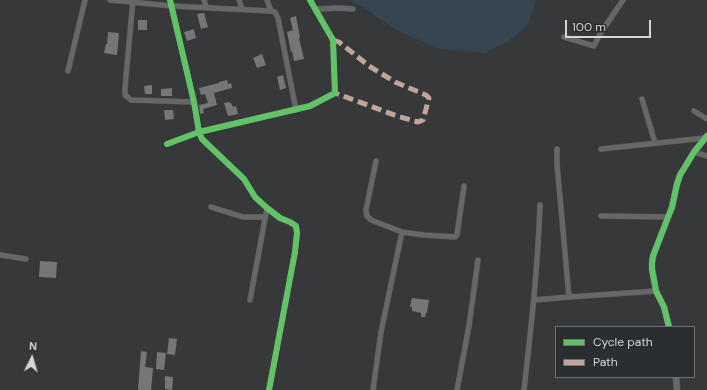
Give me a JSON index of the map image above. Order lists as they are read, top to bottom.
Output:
{
  "legend": ["Cycle path", "Path"],
  "scale_bar": "100 m",
  "north": "top"
}
